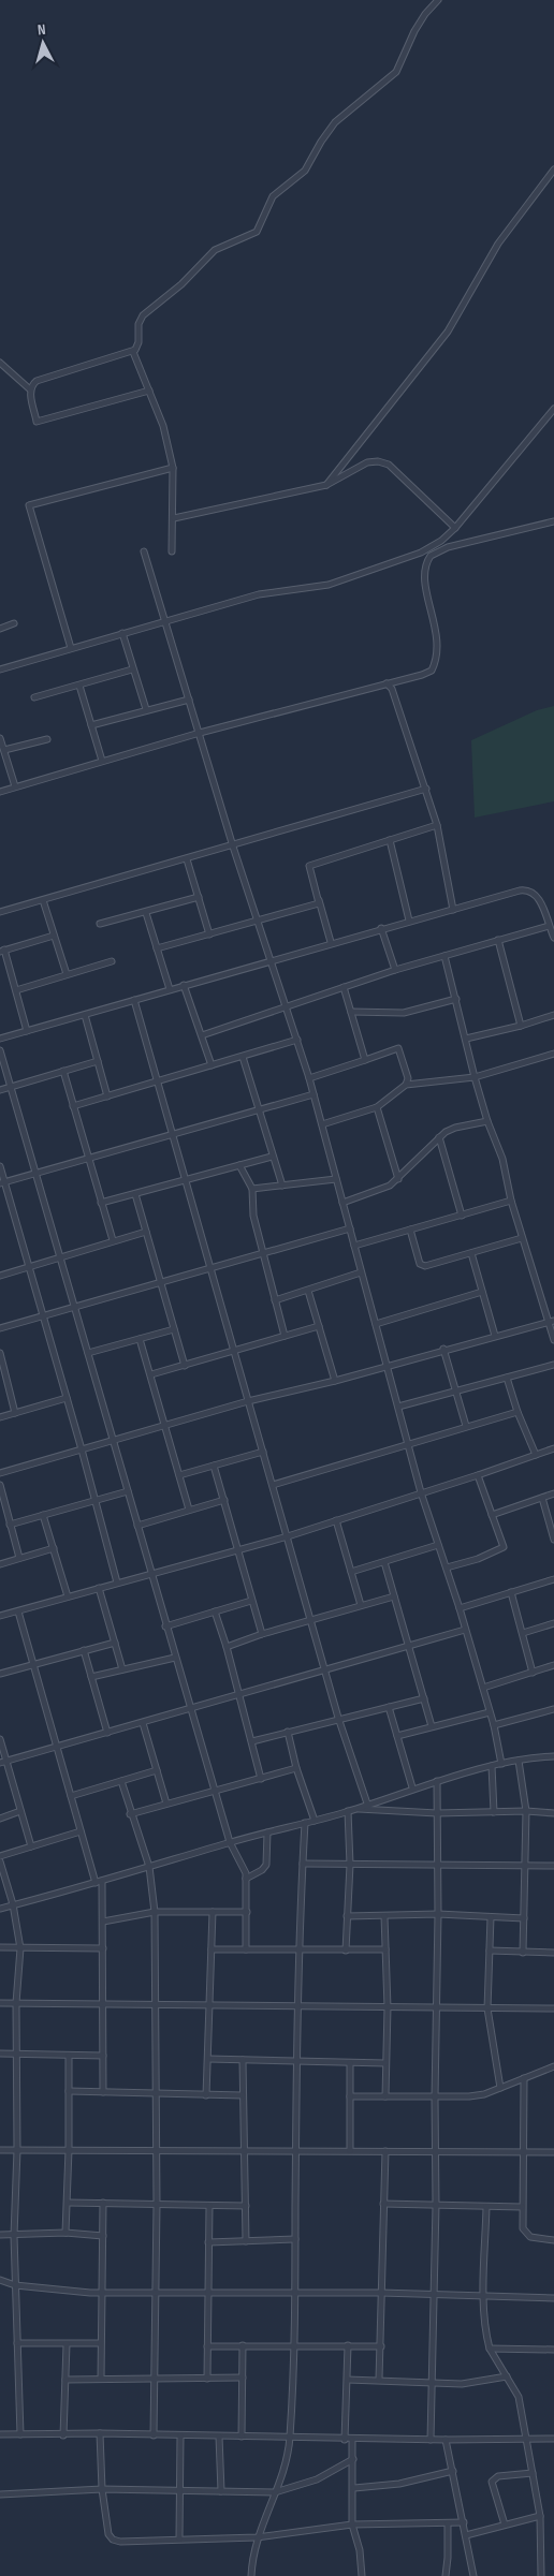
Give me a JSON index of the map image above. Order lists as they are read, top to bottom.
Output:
{
  "north": "top"
}
